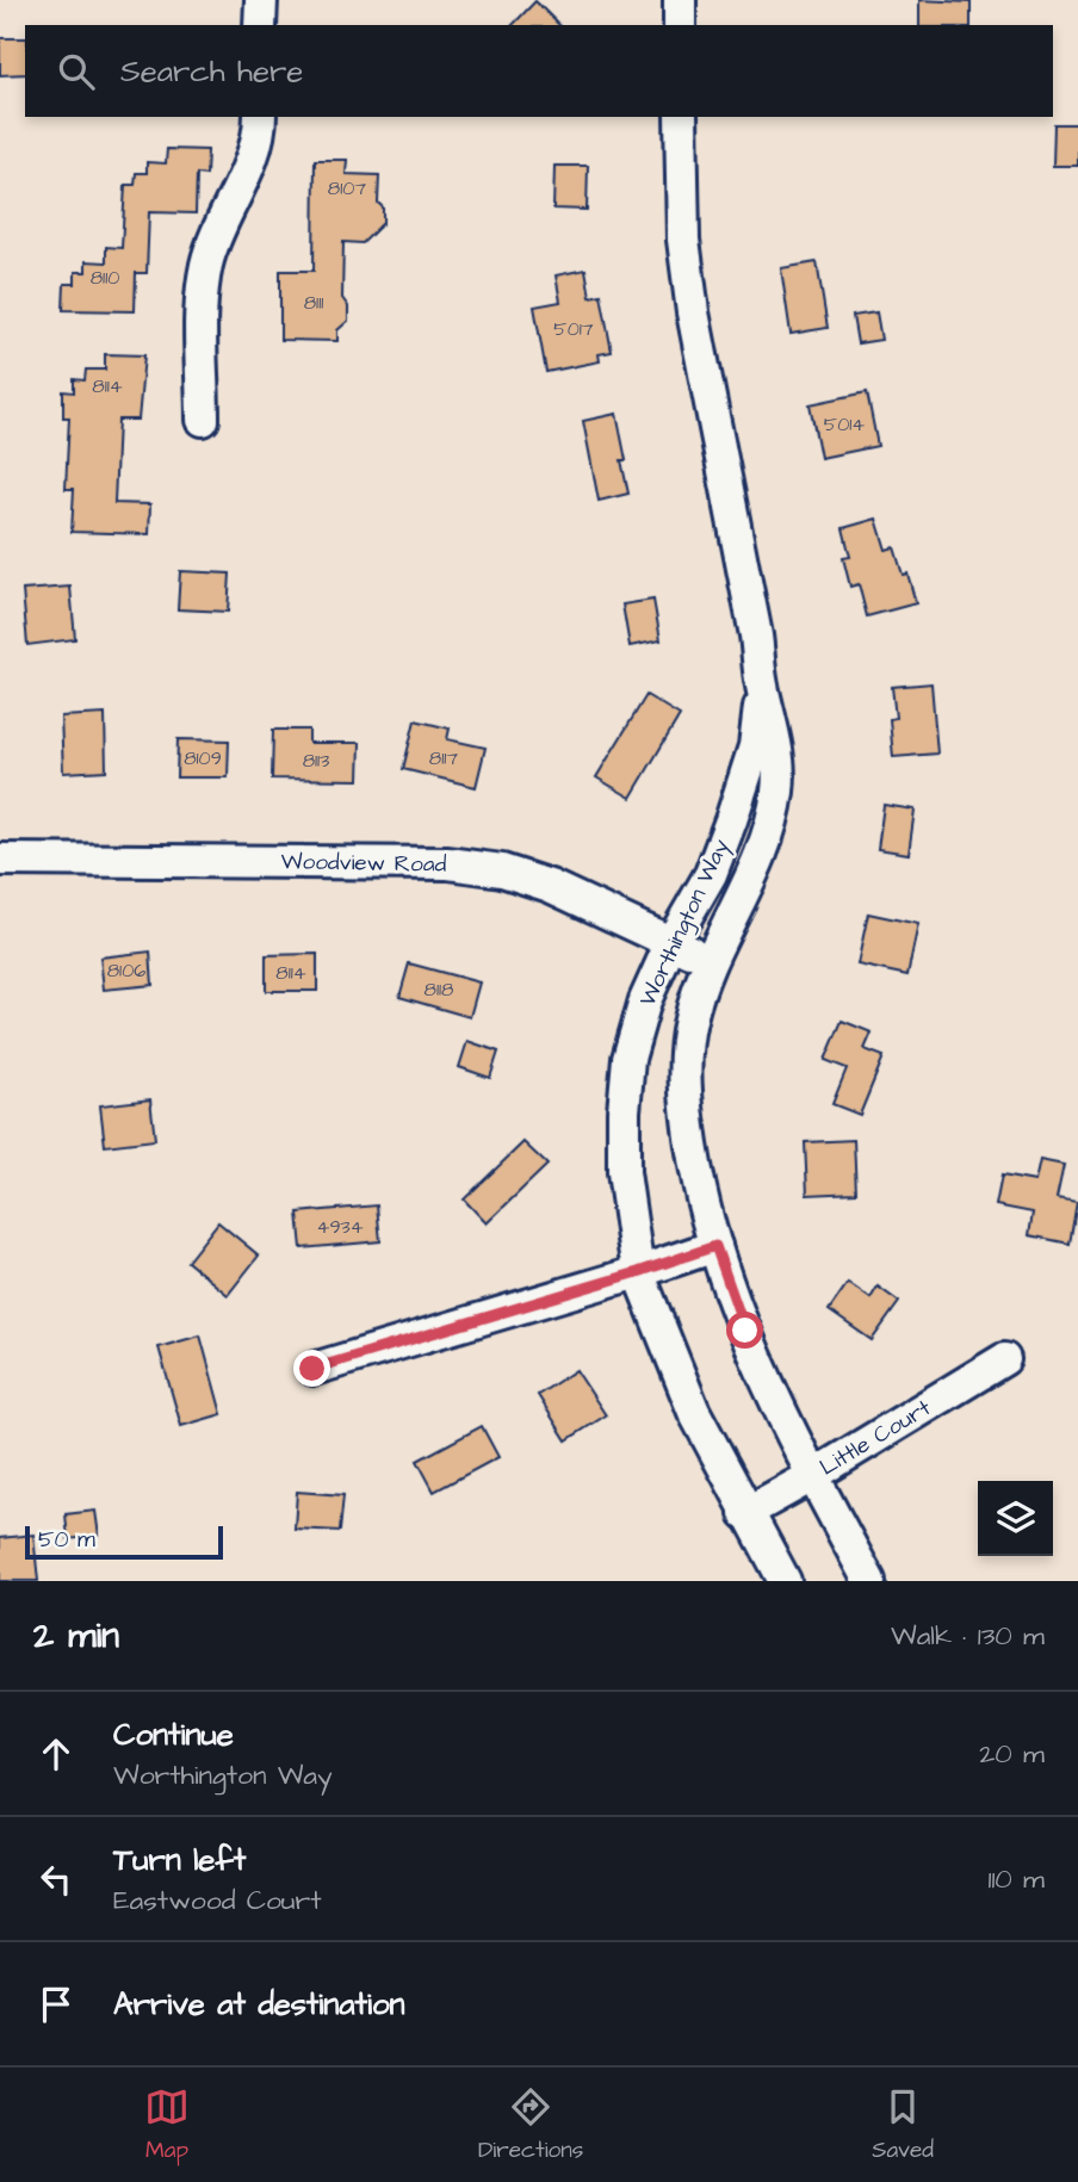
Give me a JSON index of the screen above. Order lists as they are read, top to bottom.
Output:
{
  "streets": {
    "street": ["Woodview Road", "Worthington Way", "Little Court"]
  },
  "crossings": [
    ["Woodview Road", "Worthington Way"],
    ["Worthington Way", "Little Court"]
  ],
  "house_numbers": [
    "8107",
    "8110",
    "8111",
    "5017",
    "8114",
    "5014",
    "8109",
    "8117",
    "8113",
    "8106",
    "8114",
    "8118",
    "4934"
  ],
  "scale_bar": "50 m",
  "page": {
    "search": "Search here",
    "scale": "50 m",
    "heading": ["2 min", "Walk · 130 m"],
    "list": [
      ["Continue", "Worthington Way", "20 m"],
      ["Turn left", "Eastwood Court", "110 m"],
      "Arrive at destination"
    ],
    "nav": ["Map", "Directions", "Saved"]
  }
}
